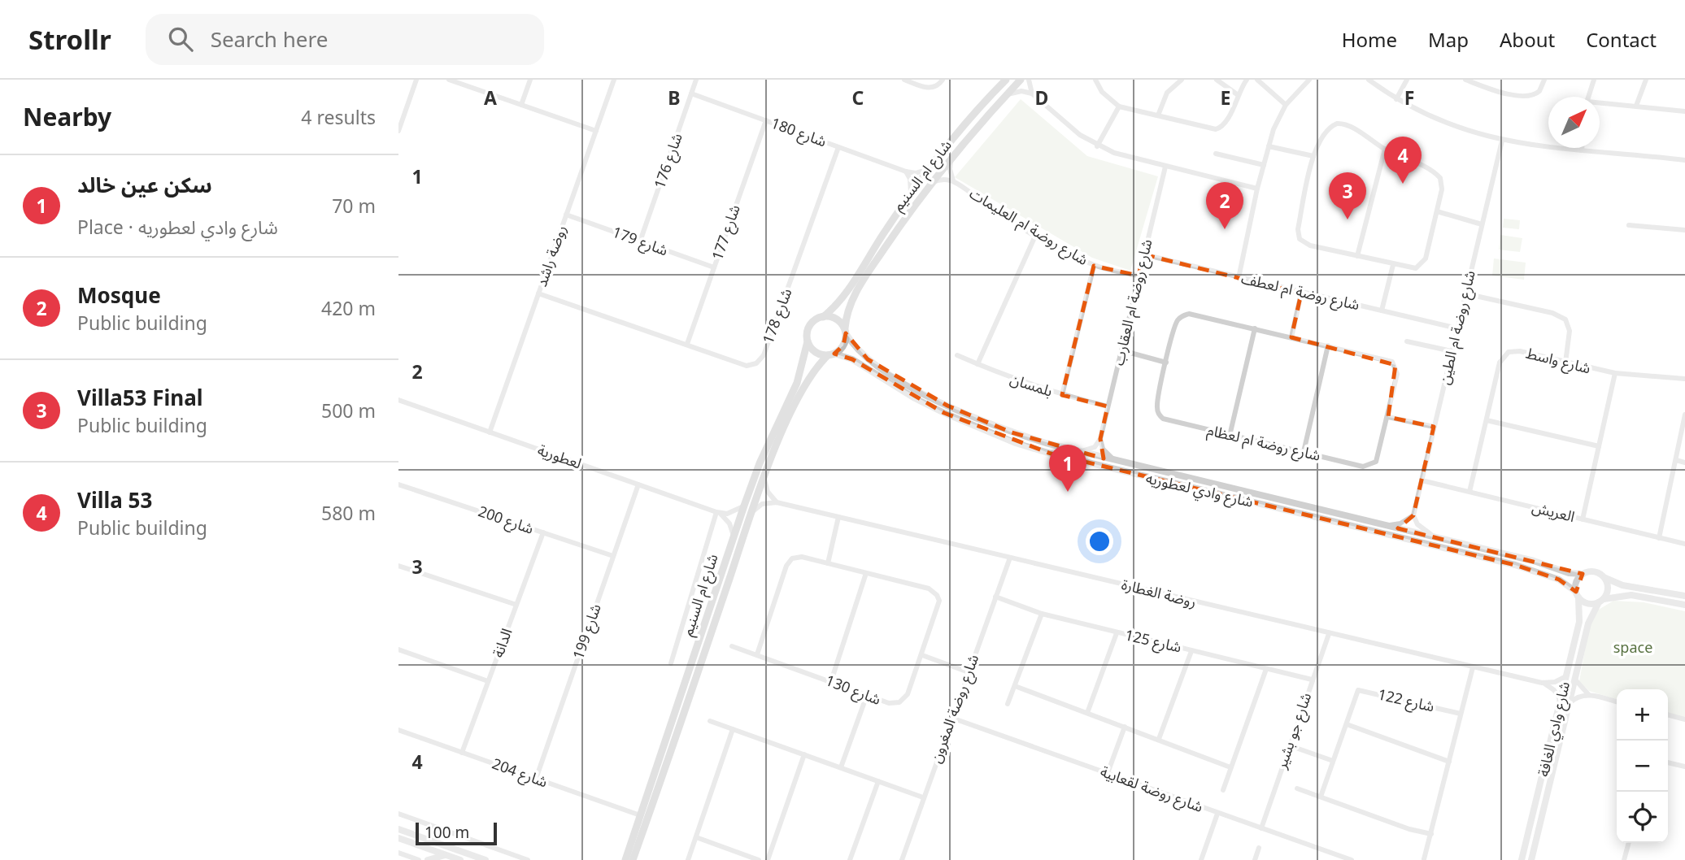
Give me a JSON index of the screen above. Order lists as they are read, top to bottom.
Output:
{
  "streets": {
    "main road": ["شارع ام السنيم"],
    "street": [
      "شارع 180",
      "شارع 176",
      "شارع روضة ام العليمات",
      "شارع 177",
      "شارع 179",
      "روضة راشد",
      "شارع روضة ام لعطف",
      "شارع روضة ام العقارب",
      "شارع 178",
      "شارع روضة ام الطين",
      "شارع واسط",
      "بلمسان",
      "شارع روضة ام لعظام",
      "لعطورية",
      "شارع وادي لعطوريه",
      "العريش",
      "شارع 200",
      "روضة الغطارة",
      "شارع 199",
      "شارع 125",
      "الدانة",
      "شارع 130",
      "شارع 122",
      "شارع روضة المغرون",
      "شارع وادي الغافة",
      "شارع جو بشير",
      "شارع 204",
      "شارع روضة لقعابية"
    ]
  },
  "crossings": [
    ["شارع 180", "شارع 176"],
    ["شارع 180", "شارع ام السنيم"],
    ["شارع 180", "شارع 177"],
    ["شارع 180", "شارع 178"],
    ["شارع 176", "شارع 179"],
    ["شارع ام السنيم", "شارع روضة ام العليمات"],
    ["شارع ام السنيم", "شارع وادي لعطوريه"],
    ["شارع ام السنيم", "شارع 204"],
    ["شارع روضة ام العليمات", "شارع روضة ام العقارب"],
    ["شارع 177", "شارع 179"],
    ["شارع 177", "شارع 178"],
    ["شارع 179", "روضة راشد"],
    ["روضة راشد", "شارع 178"],
    ["روضة راشد", "لعطورية"],
    ["شارع روضة ام لعطف", "شارع روضة ام العقارب"],
    ["شارع روضة ام لعطف", "شارع روضة ام الطين"],
    ["شارع روضة ام العقارب", "بلمسان"],
    ["شارع روضة ام الطين", "العريش"],
    ["شارع واسط", "العريش"],
    ["لعطورية", "شارع 199"],
    ["شارع وادي لعطوريه", "شارع وادي الغافة"],
    ["شارع 200", "شارع 199"],
    ["شارع 200", "الدانة"],
    ["روضة الغطارة", "شارع روضة المغرون"],
    ["روضة الغطارة", "شارع وادي الغافة"],
    ["روضة الغطارة", "شارع جو بشير"],
    ["شارع 199", "شارع 204"],
    ["شارع 125", "شارع روضة المغرون"],
    ["شارع 125", "شارع جو بشير"],
    ["الدانة", "شارع 204"],
    ["شارع روضة المغرون", "شارع روضة لقعابية"],
    ["شارع جو بشير", "شارع روضة لقعابية"]
  ],
  "parks": ["space"],
  "scale_bar": "100 m",
  "north": "top right",
  "page": {
    "header": "Strollr",
    "search": "Search here",
    "nav": [
      "Home",
      "Map",
      "About",
      "Contact"
    ],
    "heading": ["Nearby", "4 results"],
    "pins": [
      "4",
      "3",
      "2",
      "1"
    ],
    "list": [
      {
        "mark": "1",
        "name": "سكن عين خالد",
        "note": "Place · شارع وادي لعطوريه",
        "value": "70 m"
      },
      {
        "mark": "2",
        "name": "Mosque",
        "note": "Public building",
        "value": "420 m"
      },
      {
        "mark": "3",
        "name": "Villa53 Final",
        "note": "Public building",
        "value": "500 m"
      },
      {
        "mark": "4",
        "name": "Villa 53",
        "note": "Public building",
        "value": "580 m"
      }
    ],
    "map_buttons": ["+", "−"],
    "scale": "100 m"
  },
  "grid": {
    "columns": [
      "A",
      "B",
      "C",
      "D",
      "E",
      "F"
    ],
    "rows": [
      "1",
      "2",
      "3",
      "4"
    ]
  }
}
